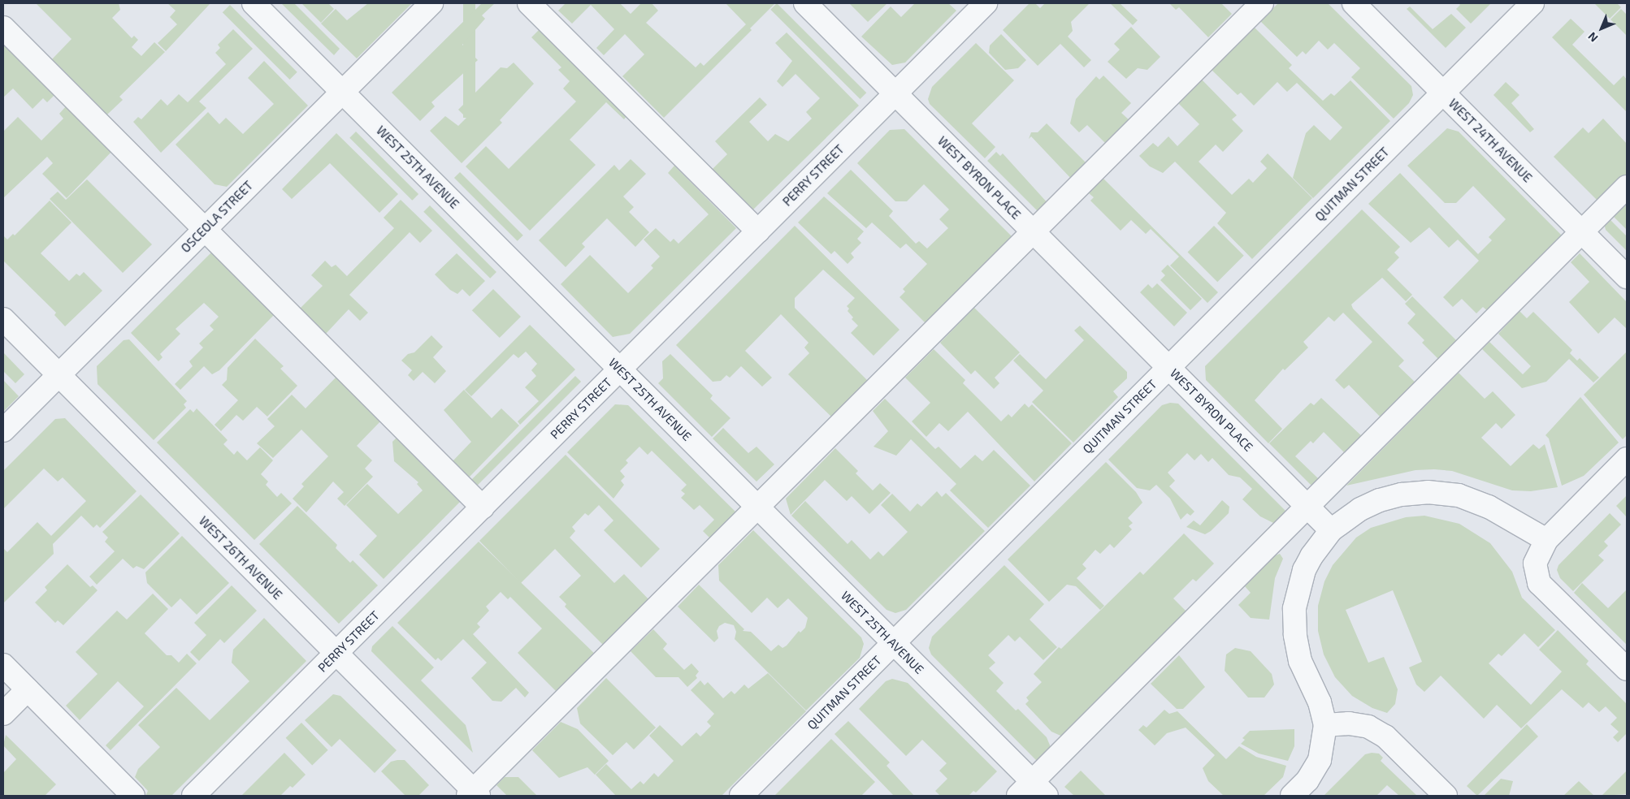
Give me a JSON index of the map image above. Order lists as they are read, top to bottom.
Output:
{
  "streets": {
    "street": [
      "WEST 24TH AVENUE",
      "WEST 25TH AVENUE",
      "PERRY STREET",
      "WEST BYRON PLACE",
      "QUITMAN STREET",
      "OSCEOLA STREET",
      "WEST 26TH AVENUE"
    ]
  },
  "crossings": [
    ["WEST 24TH AVENUE", "QUITMAN STREET"],
    ["WEST 25TH AVENUE", "PERRY STREET"],
    ["WEST 25TH AVENUE", "QUITMAN STREET"],
    ["WEST 25TH AVENUE", "OSCEOLA STREET"],
    ["PERRY STREET", "WEST BYRON PLACE"],
    ["PERRY STREET", "WEST 26TH AVENUE"],
    ["WEST BYRON PLACE", "QUITMAN STREET"],
    ["OSCEOLA STREET", "WEST 26TH AVENUE"]
  ],
  "north": "bottom left"
}
